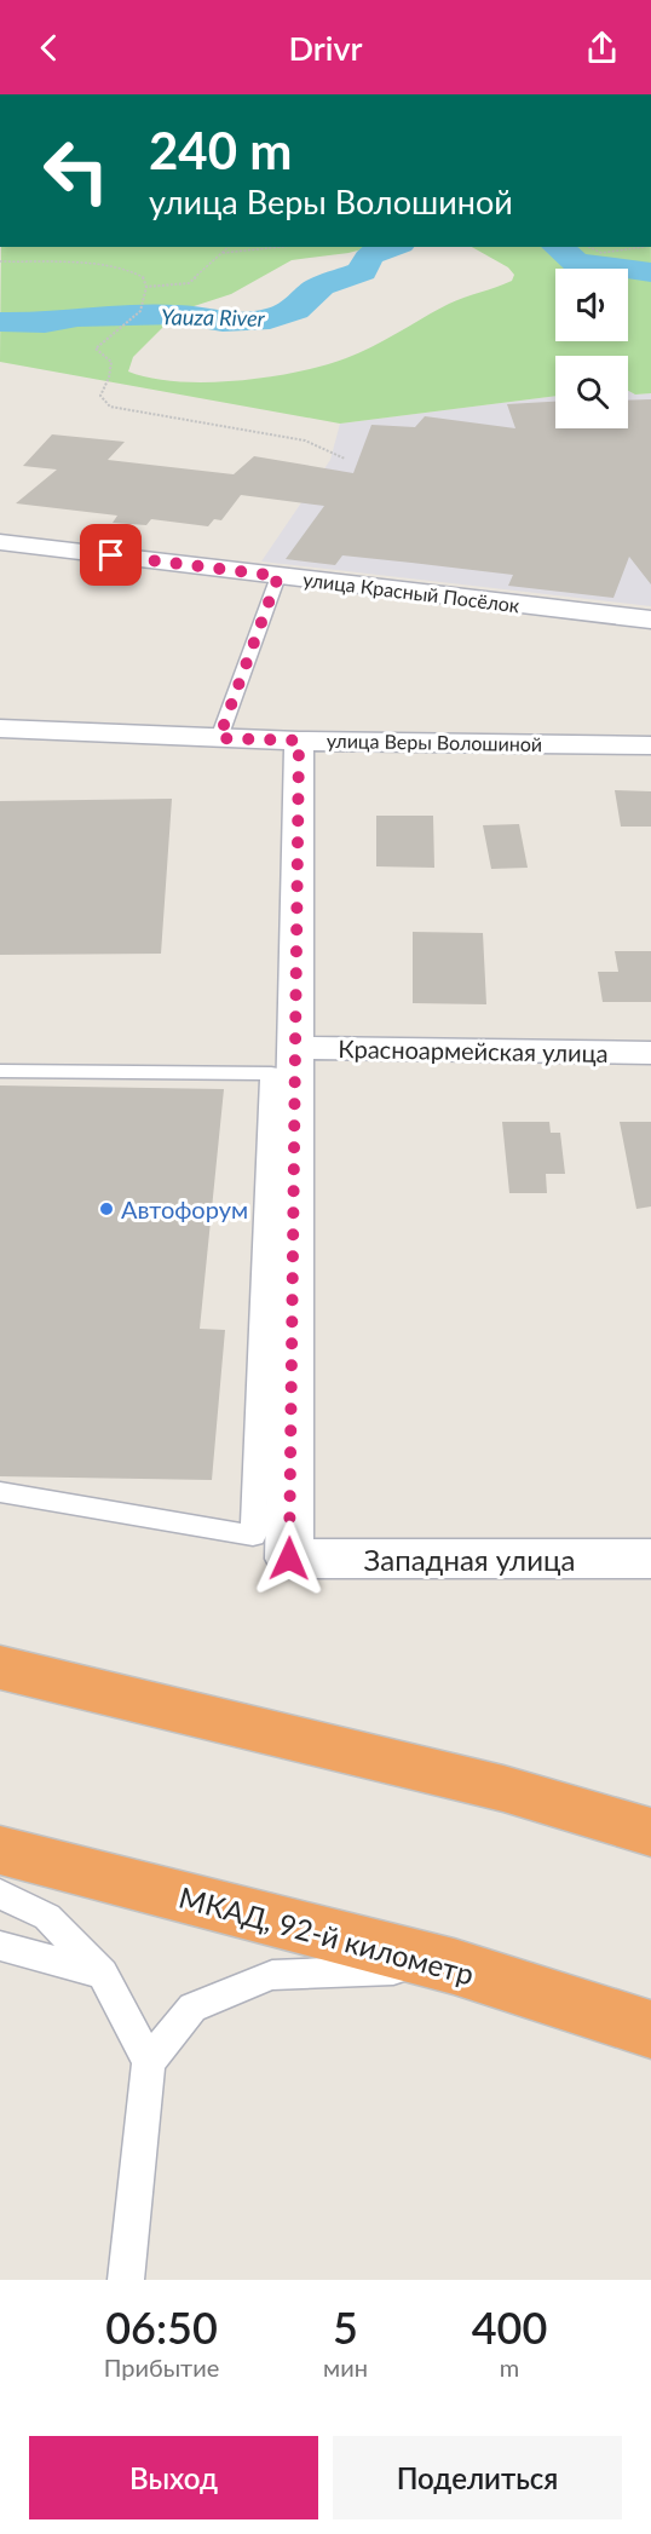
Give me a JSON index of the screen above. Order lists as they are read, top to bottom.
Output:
{
  "streets": {
    "highway": ["МКАД, 92-й километр"],
    "street": [
      "улица Красный Посёлок",
      "улица Веры Волошиной",
      "Красноармейская улица",
      "Западная улица"
    ]
  },
  "crossings": [
    ["Красноармейская улица", "Западная улица"]
  ],
  "water": ["Yauza River"],
  "places": ["Автофорум"],
  "page": {
    "header": "Drivr",
    "turn": ["240 m", "улица Веры Волошиной"],
    "eta": [
      "06:50",
      "Прибытие",
      "5",
      "мин",
      "400",
      "m"
    ],
    "buttons": ["Выход", "Поделиться"]
  }
}
